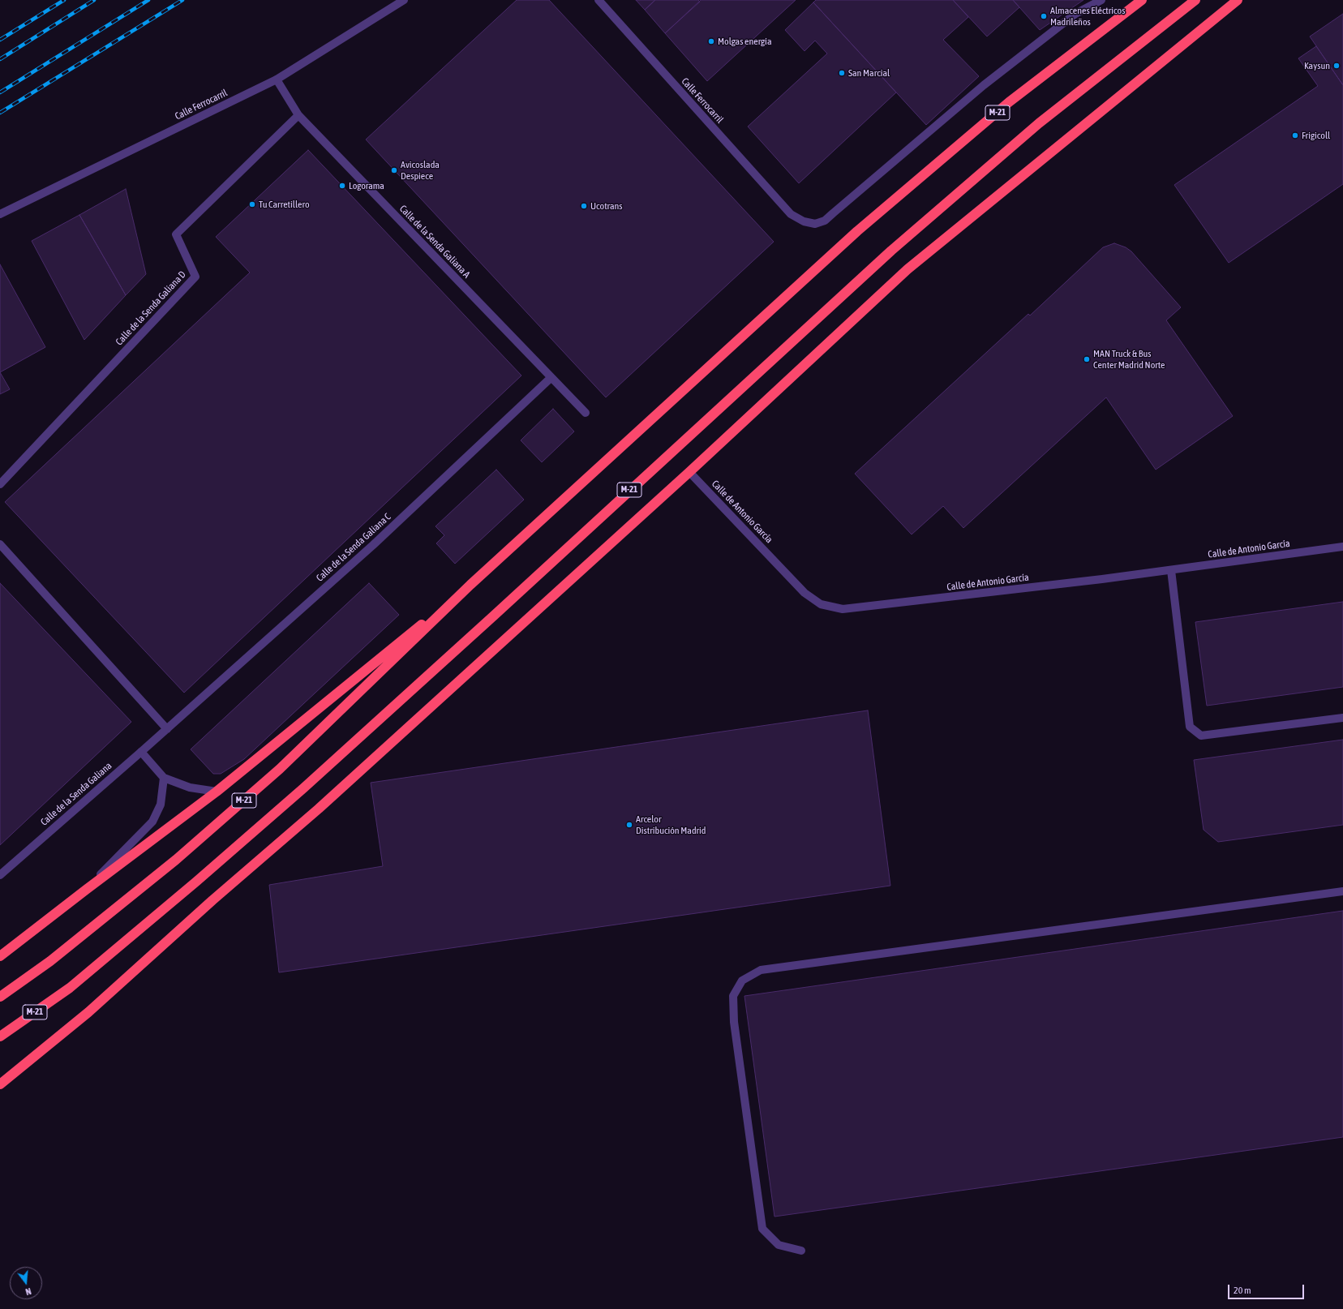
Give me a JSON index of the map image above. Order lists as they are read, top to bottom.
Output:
{
  "streets": {
    "highway": ["M-21"],
    "street": [
      "Calle Ferrocarril",
      "Calle de la Senda Galiana A",
      "Calle de la Senda Galiana D",
      "Calle de Antonio García",
      "Calle de la Senda Galiana C",
      "Calle de la Senda Galiana"
    ]
  },
  "crossings": [
    ["Calle Ferrocarril", "Calle de la Senda Galiana A"],
    ["Calle de la Senda Galiana A", "Calle de la Senda Galiana D"],
    ["Calle de la Senda Galiana A", "Calle de la Senda Galiana C"],
    ["Calle de la Senda Galiana C", "Calle de la Senda Galiana"]
  ],
  "places": [
    "Almacenes Eléctricos Madrileños",
    "Molgas energía",
    "Kaysun",
    "San Marcial",
    "Frigicoll",
    "Avicoslada Despiece",
    "Logorama",
    "Tu Carretillero",
    "Ucotrans",
    "MAN Truck & Bus Center Madrid Norte",
    "Arcelor Distribución Madrid"
  ],
  "scale_bar": "20 m",
  "north": "bottom"
}
